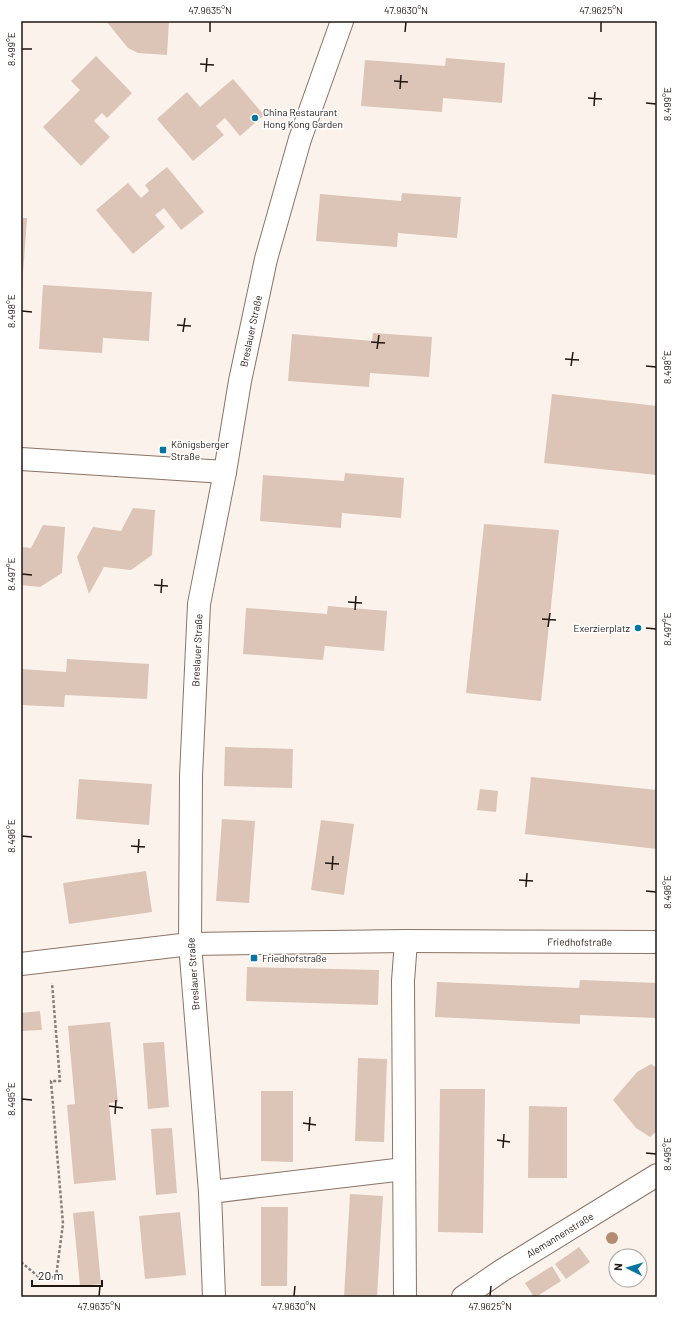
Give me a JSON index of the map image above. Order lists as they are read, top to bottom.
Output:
{
  "streets": {
    "street": ["Breslauer Straße", "Friedhofstraße", "Alemannenstraße"]
  },
  "crossings": [
    ["Breslauer Straße", "Friedhofstraße"]
  ],
  "places": {
    "other": ["China Restaurant Hong Kong Garden", "Exerzierplatz"],
    "transit": ["Königsberger Straße", "Friedhofstraße"]
  },
  "scale_bar": "20 m",
  "north": "left",
  "coordinates": [
    "47.9635°N",
    "47.9630°N",
    "47.9625°N",
    "8.499°E",
    "8.498°E",
    "8.497°E",
    "8.496°E",
    "8.495°E"
  ]
}
